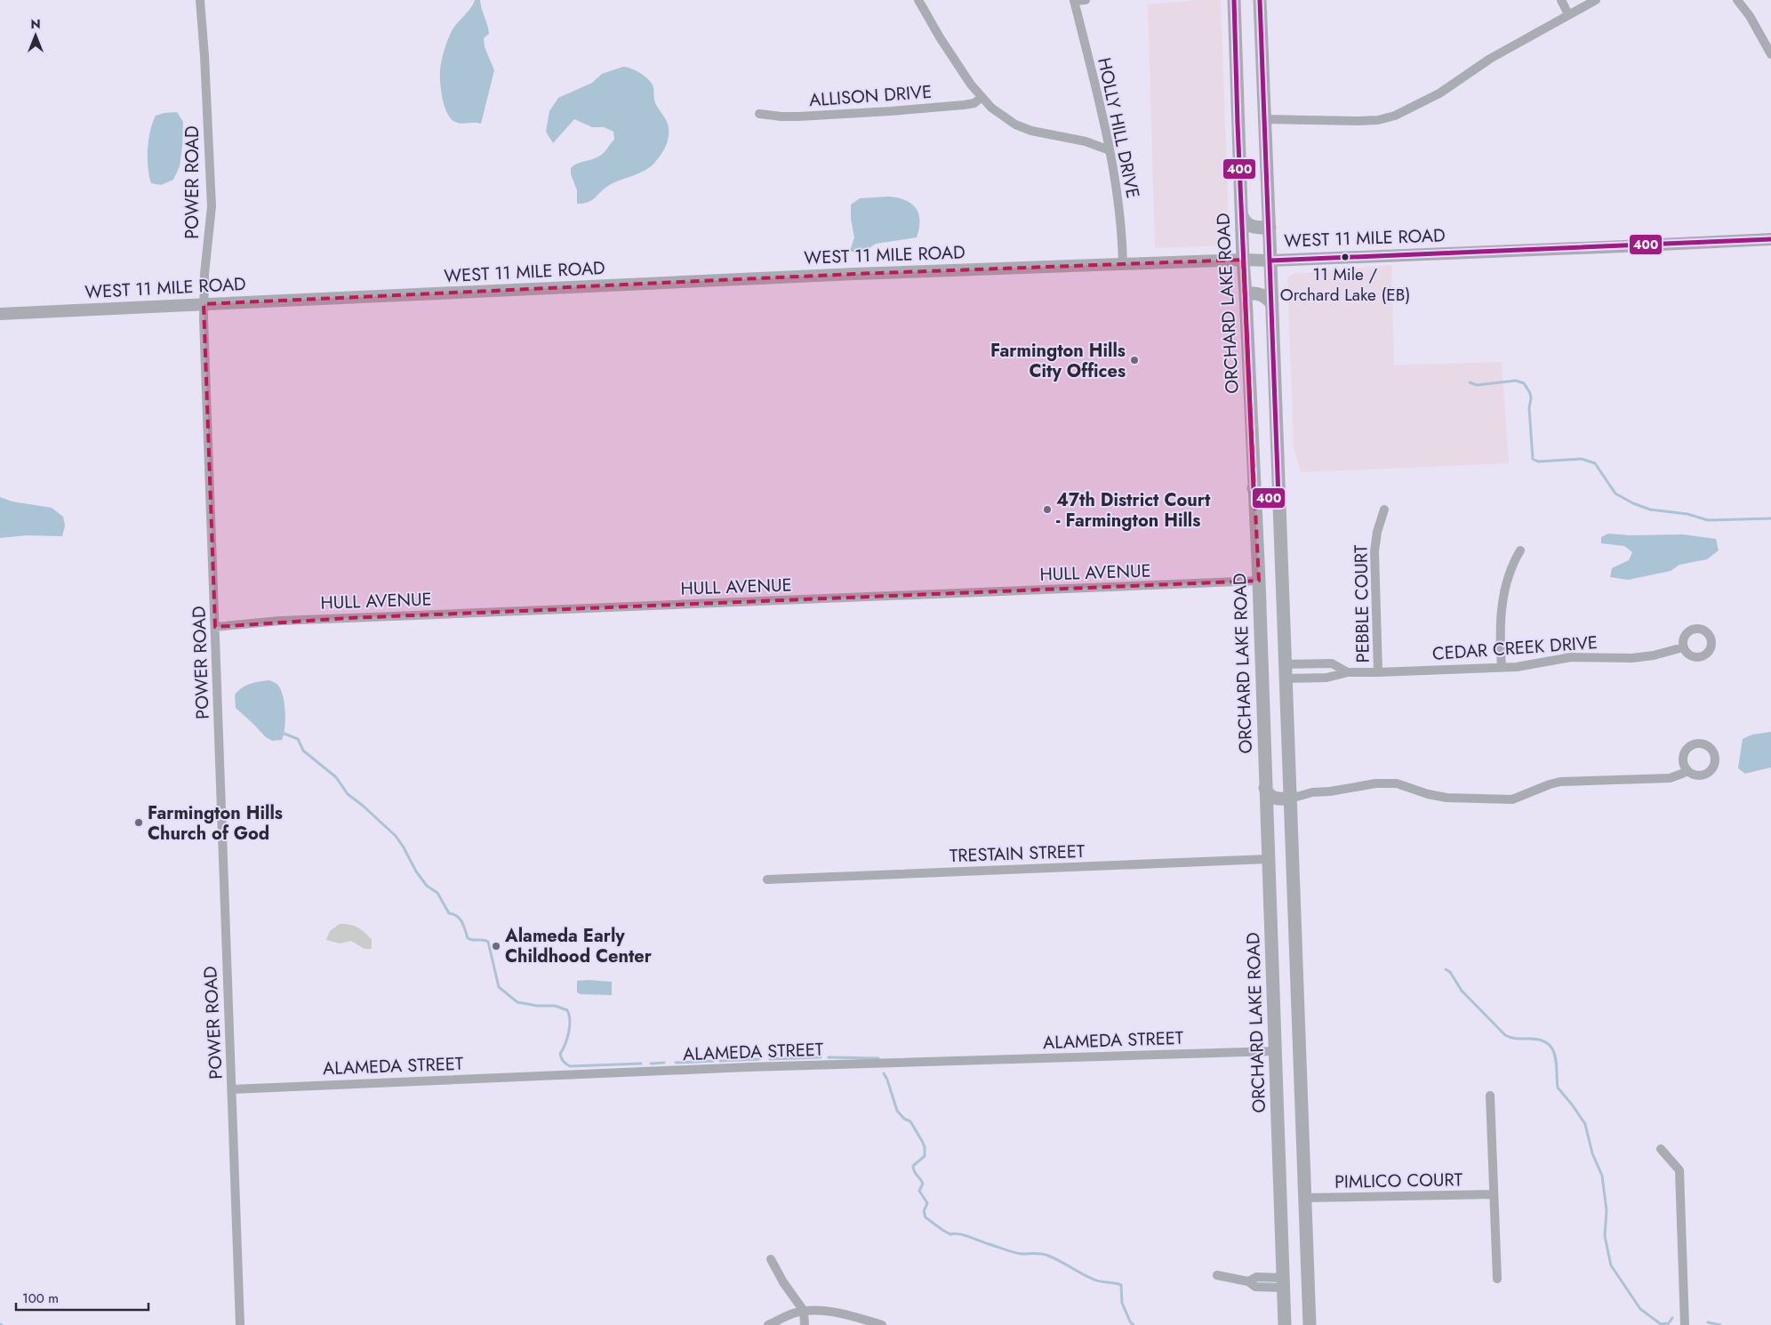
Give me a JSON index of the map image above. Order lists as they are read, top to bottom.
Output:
{
  "streets": {
    "main road": ["ORCHARD LAKE ROAD"],
    "street": [
      "ALLISON DRIVE",
      "HOLLY HILL DRIVE",
      "POWER ROAD",
      "WEST 11 MILE ROAD",
      "HULL AVENUE",
      "PEBBLE COURT",
      "CEDAR CREEK DRIVE",
      "TRESTAIN STREET",
      "ALAMEDA STREET",
      "PIMLICO COURT"
    ]
  },
  "crossings": [
    ["HOLLY HILL DRIVE", "WEST 11 MILE ROAD"],
    ["POWER ROAD", "WEST 11 MILE ROAD"],
    ["POWER ROAD", "HULL AVENUE"],
    ["POWER ROAD", "ALAMEDA STREET"],
    ["WEST 11 MILE ROAD", "ORCHARD LAKE ROAD"],
    ["ORCHARD LAKE ROAD", "HULL AVENUE"],
    ["ORCHARD LAKE ROAD", "TRESTAIN STREET"],
    ["ORCHARD LAKE ROAD", "ALAMEDA STREET"],
    ["PEBBLE COURT", "CEDAR CREEK DRIVE"]
  ],
  "places": [
    "11 Mile / Orchard Lake (EB)",
    "Farmington Hills City Offices",
    "47th District Court - Farmington Hills",
    "Farmington Hills Church of God",
    "Alameda Early Childhood Center"
  ],
  "lines": ["transit line 400"],
  "scale_bar": "100 m",
  "north": "top"
}
